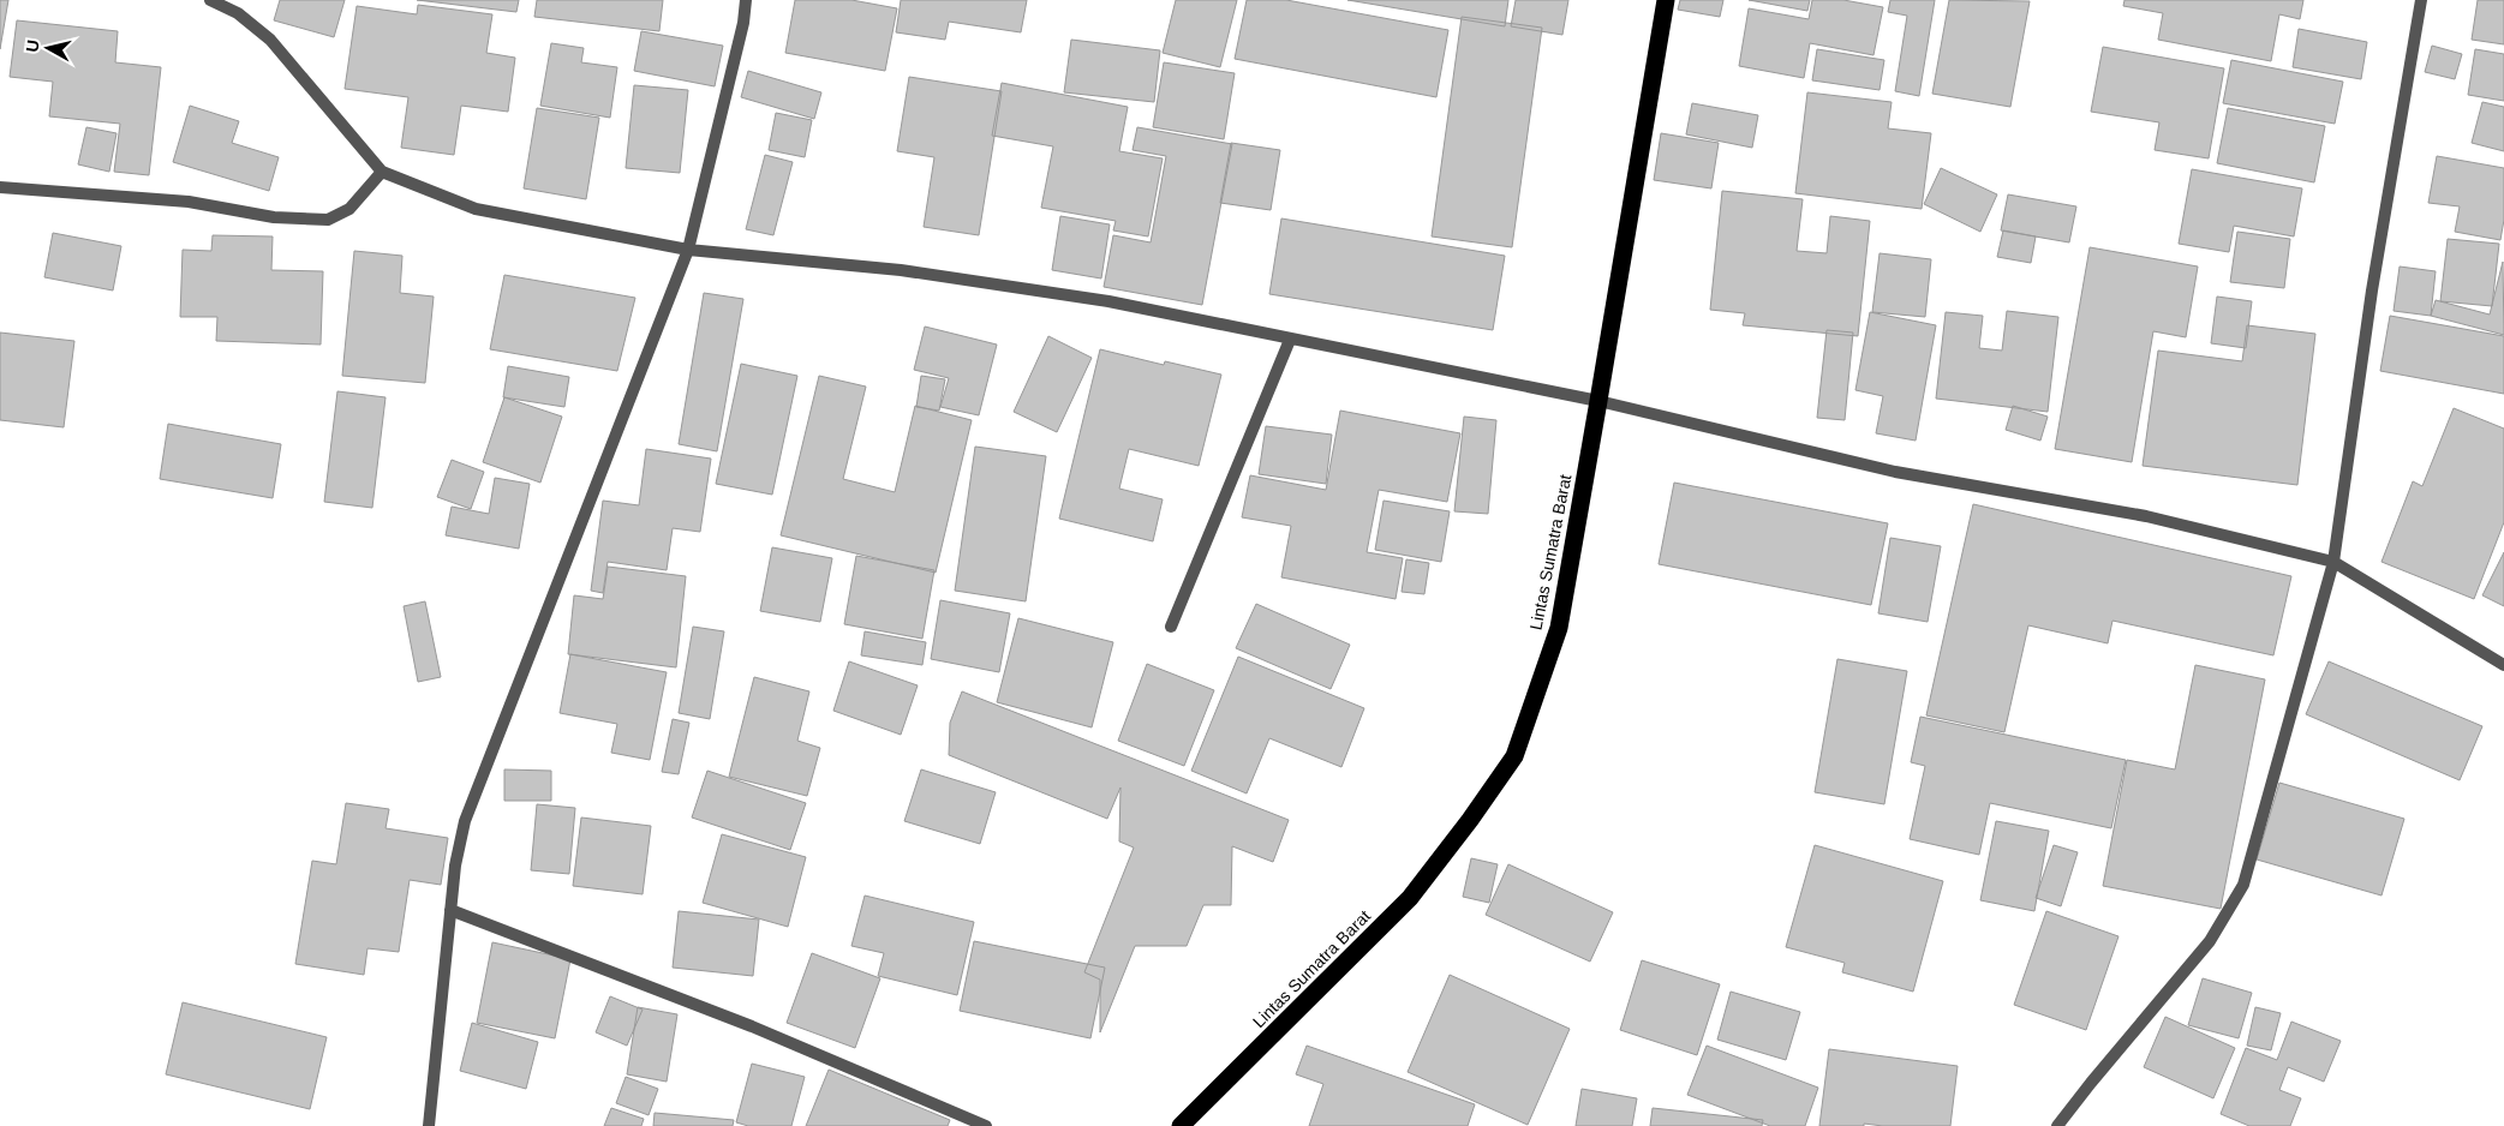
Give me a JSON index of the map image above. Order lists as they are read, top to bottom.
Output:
{
  "streets": {
    "highway": ["Lintas Sumatra Barat"]
  },
  "north": "left"
}
